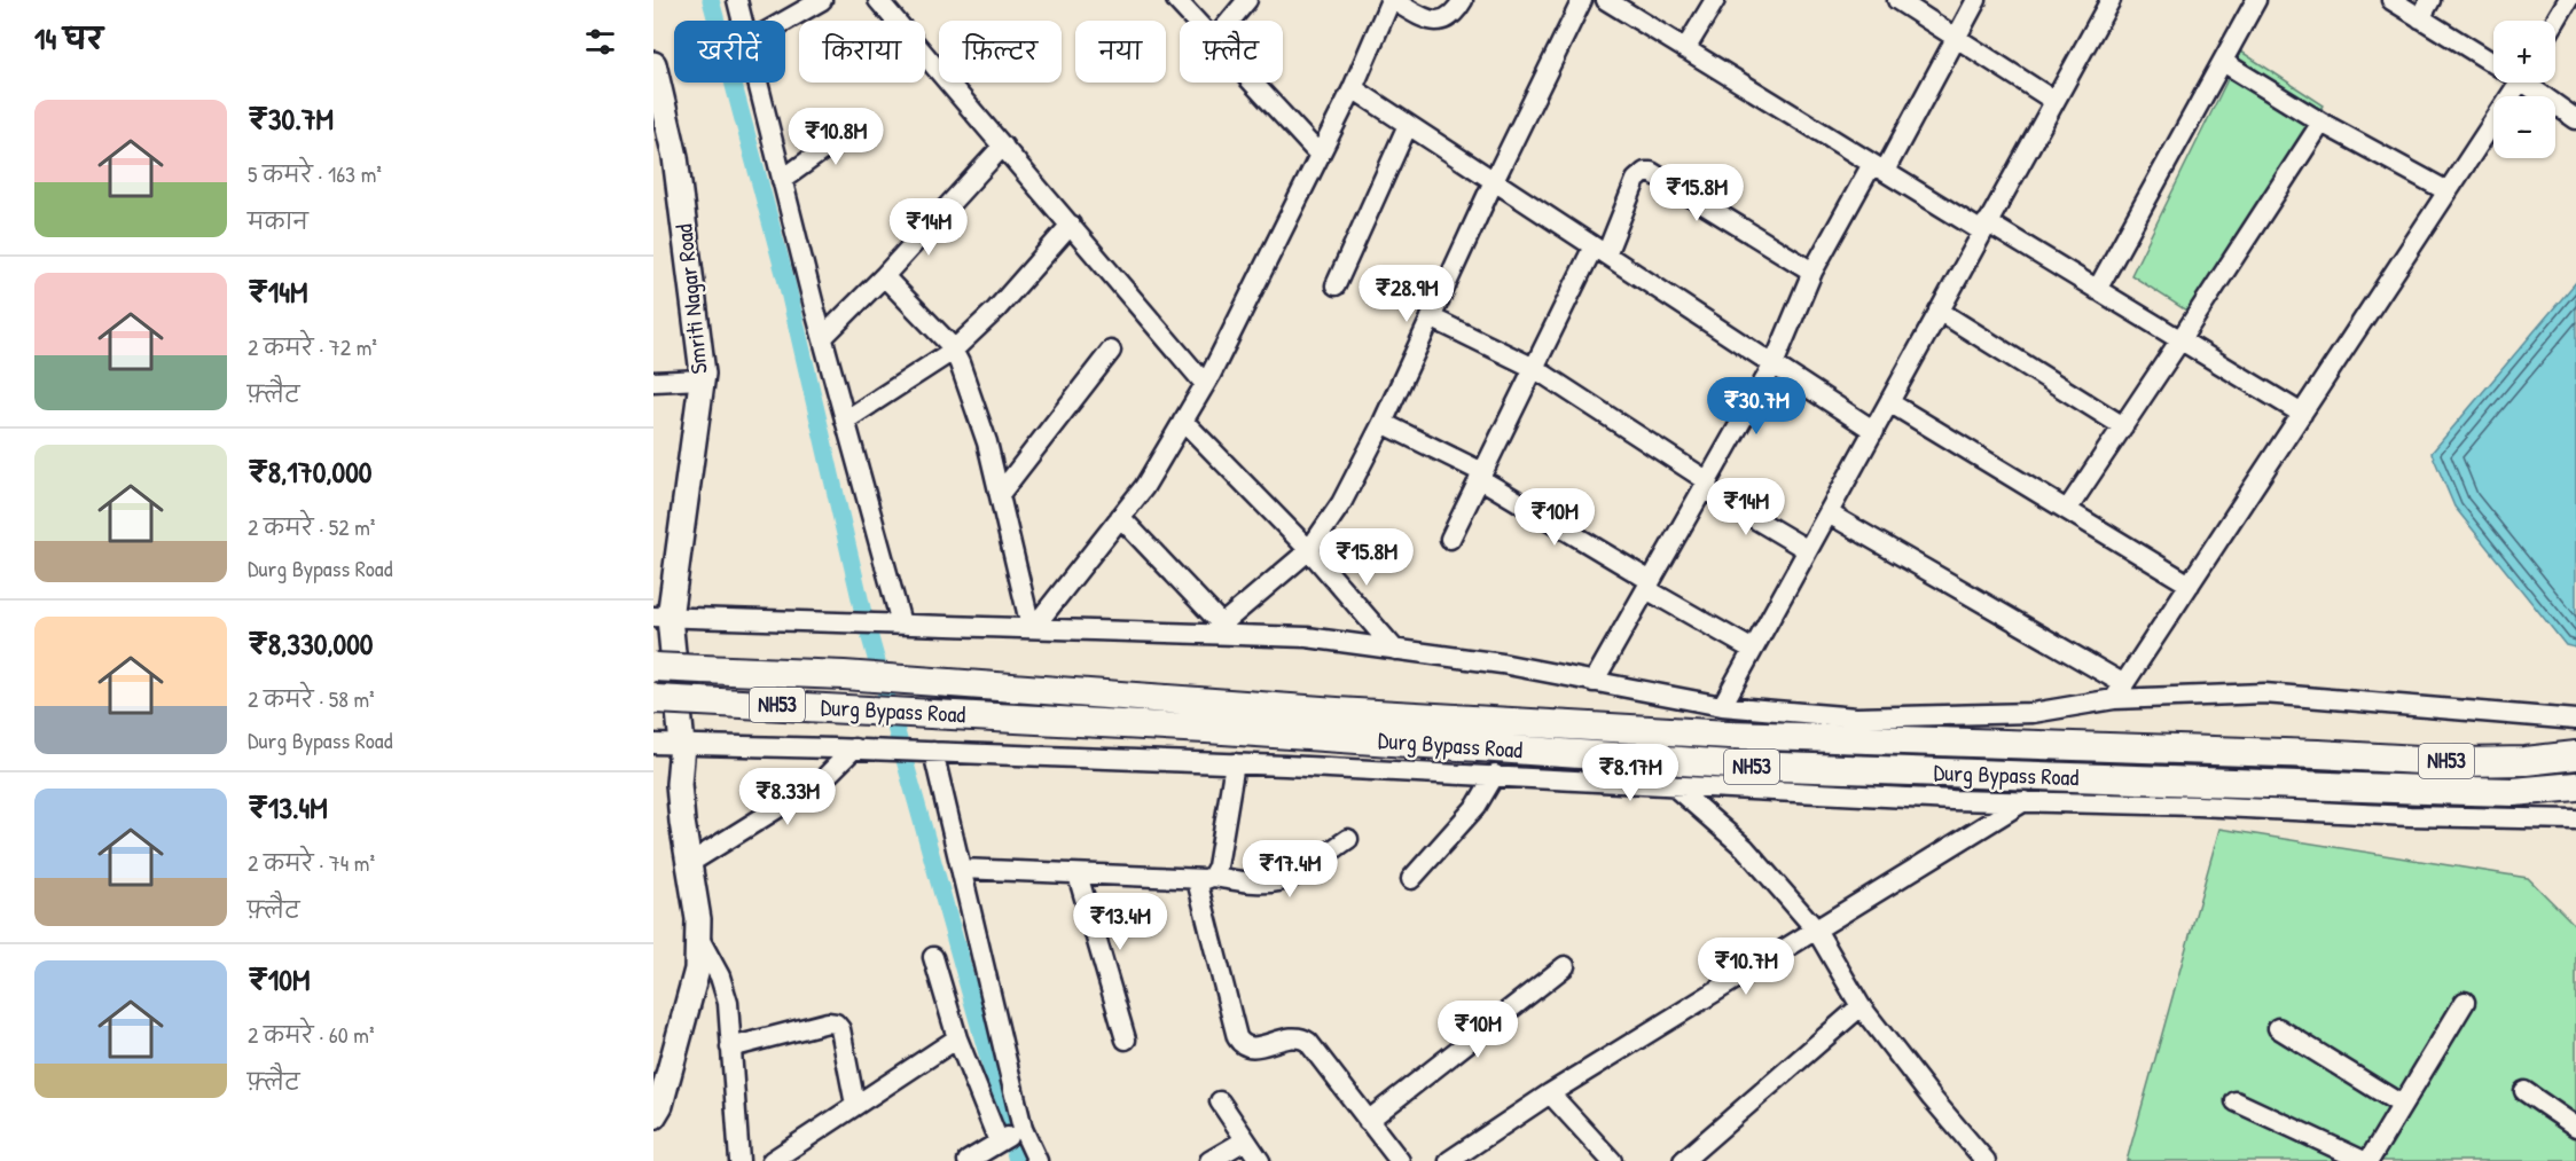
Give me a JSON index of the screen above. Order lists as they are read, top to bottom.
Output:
{
  "streets": {
    "highway": ["NH53", "Durg Bypass Road"],
    "main road": ["Smriti Nagar Road"]
  },
  "page": {
    "heading": "14 घर",
    "map_buttons": ["+", "−"],
    "chip": [
      "खरीदें",
      "किराया",
      "फ़िल्टर",
      "नया",
      "फ़्लैट"
    ],
    "list": [
      {
        "name": "₹30.7M",
        "note": "5 कमरे · 163 m² · मकान"
      },
      {
        "name": "₹14M",
        "note": "2 कमरे · 72 m² · फ़्लैट"
      },
      {
        "name": "₹8,170,000",
        "note": "2 कमरे · 52 m² · Durg Bypass Road"
      },
      {
        "name": "₹8,330,000",
        "note": "2 कमरे · 58 m² · Durg Bypass Road"
      },
      {
        "name": "₹13.4M",
        "note": "2 कमरे · 74 m² · फ़्लैट"
      },
      {
        "name": "₹10M",
        "note": "2 कमरे · 60 m² · फ़्लैट"
      }
    ],
    "price": [
      "₹10.8M",
      "₹15.8M",
      "₹14M",
      "₹28.9M",
      "₹30.7M",
      "₹14M",
      "₹10M",
      "₹15.8M",
      "₹8.17M",
      "₹8.33M",
      "₹17.4M",
      "₹13.4M",
      "₹10.7M",
      "₹10M"
    ]
  }
}
